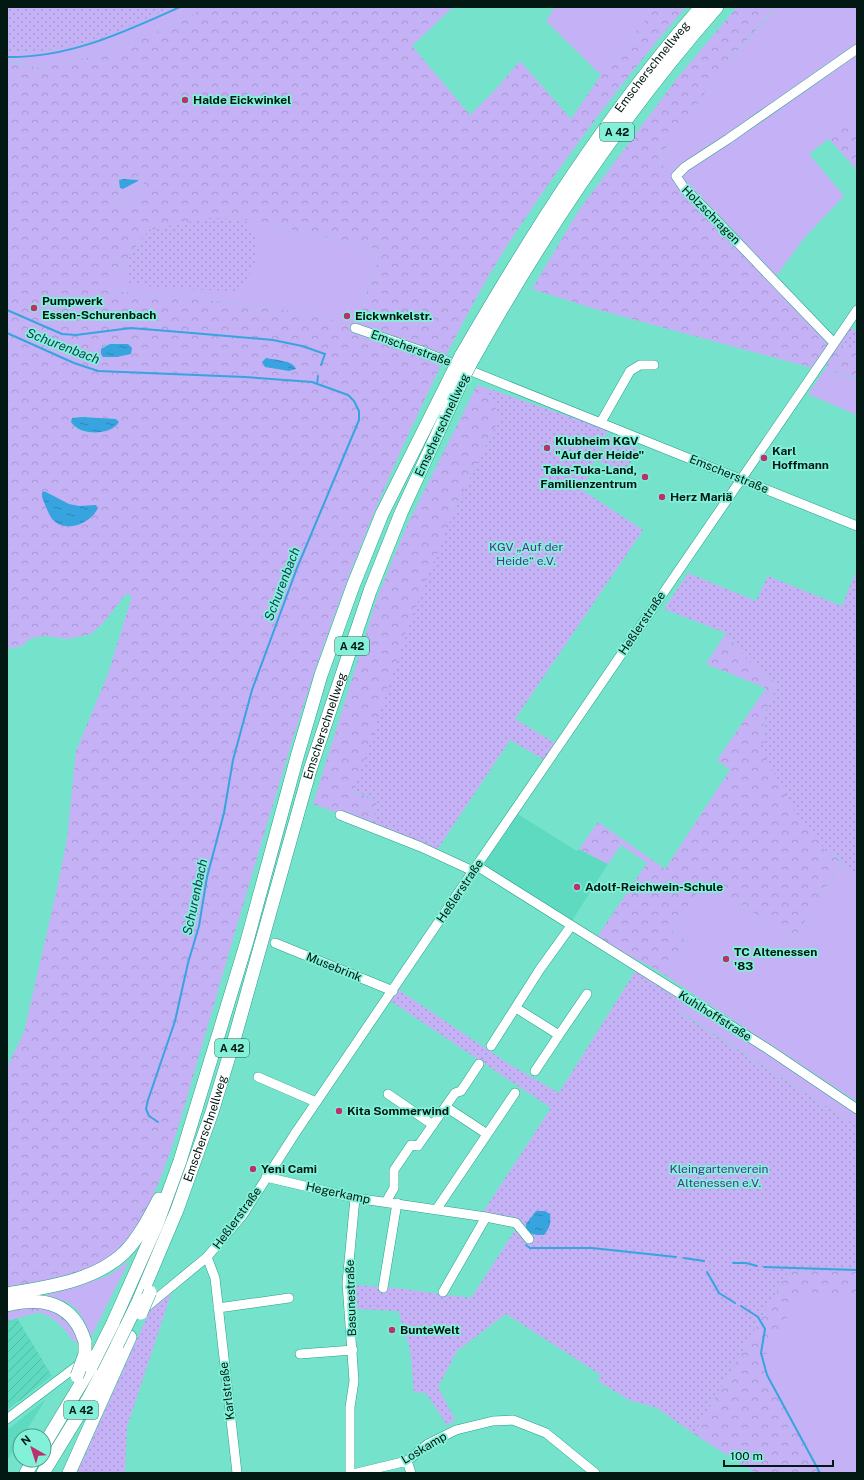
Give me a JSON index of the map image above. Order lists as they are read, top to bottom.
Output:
{
  "streets": {
    "highway": ["Emscherschnellweg", "A 42"],
    "street": [
      "Holzschragen",
      "Emscherstraße",
      "Heßlerstraße",
      "Musebrink",
      "Kuhlhoffstraße",
      "Hegerkamp",
      "Basunestraße",
      "Karlstraße",
      "Loskamp"
    ]
  },
  "crossings": [
    ["Holzschragen", "Heßlerstraße"],
    ["Emscherstraße", "Heßlerstraße"],
    ["Heßlerstraße", "Musebrink"],
    ["Heßlerstraße", "Kuhlhoffstraße"],
    ["Heßlerstraße", "Hegerkamp"],
    ["Heßlerstraße", "Karlstraße"],
    ["Hegerkamp", "Basunestraße"]
  ],
  "water": ["Schurenbach"],
  "parks": ["KGV „Auf der Heide“ e.V.", "Kleingartenverein Altenessen e.V."],
  "places": [
    "Halde Eickwinkel",
    "Pumpwerk Essen-Schurenbach",
    "Eickwnkelstr.",
    "Klubheim KGV \"Auf der Heide\"",
    "Karl Hoffmann",
    "Taka-Tuka-Land, Familienzentrum",
    "Herz Mariä",
    "Adolf-Reichwein-Schule",
    "TC Altenessen '83",
    "Kita Sommerwind",
    "Yeni Cami",
    "BunteWelt"
  ],
  "scale_bar": "100 m",
  "north": "top left"
}
